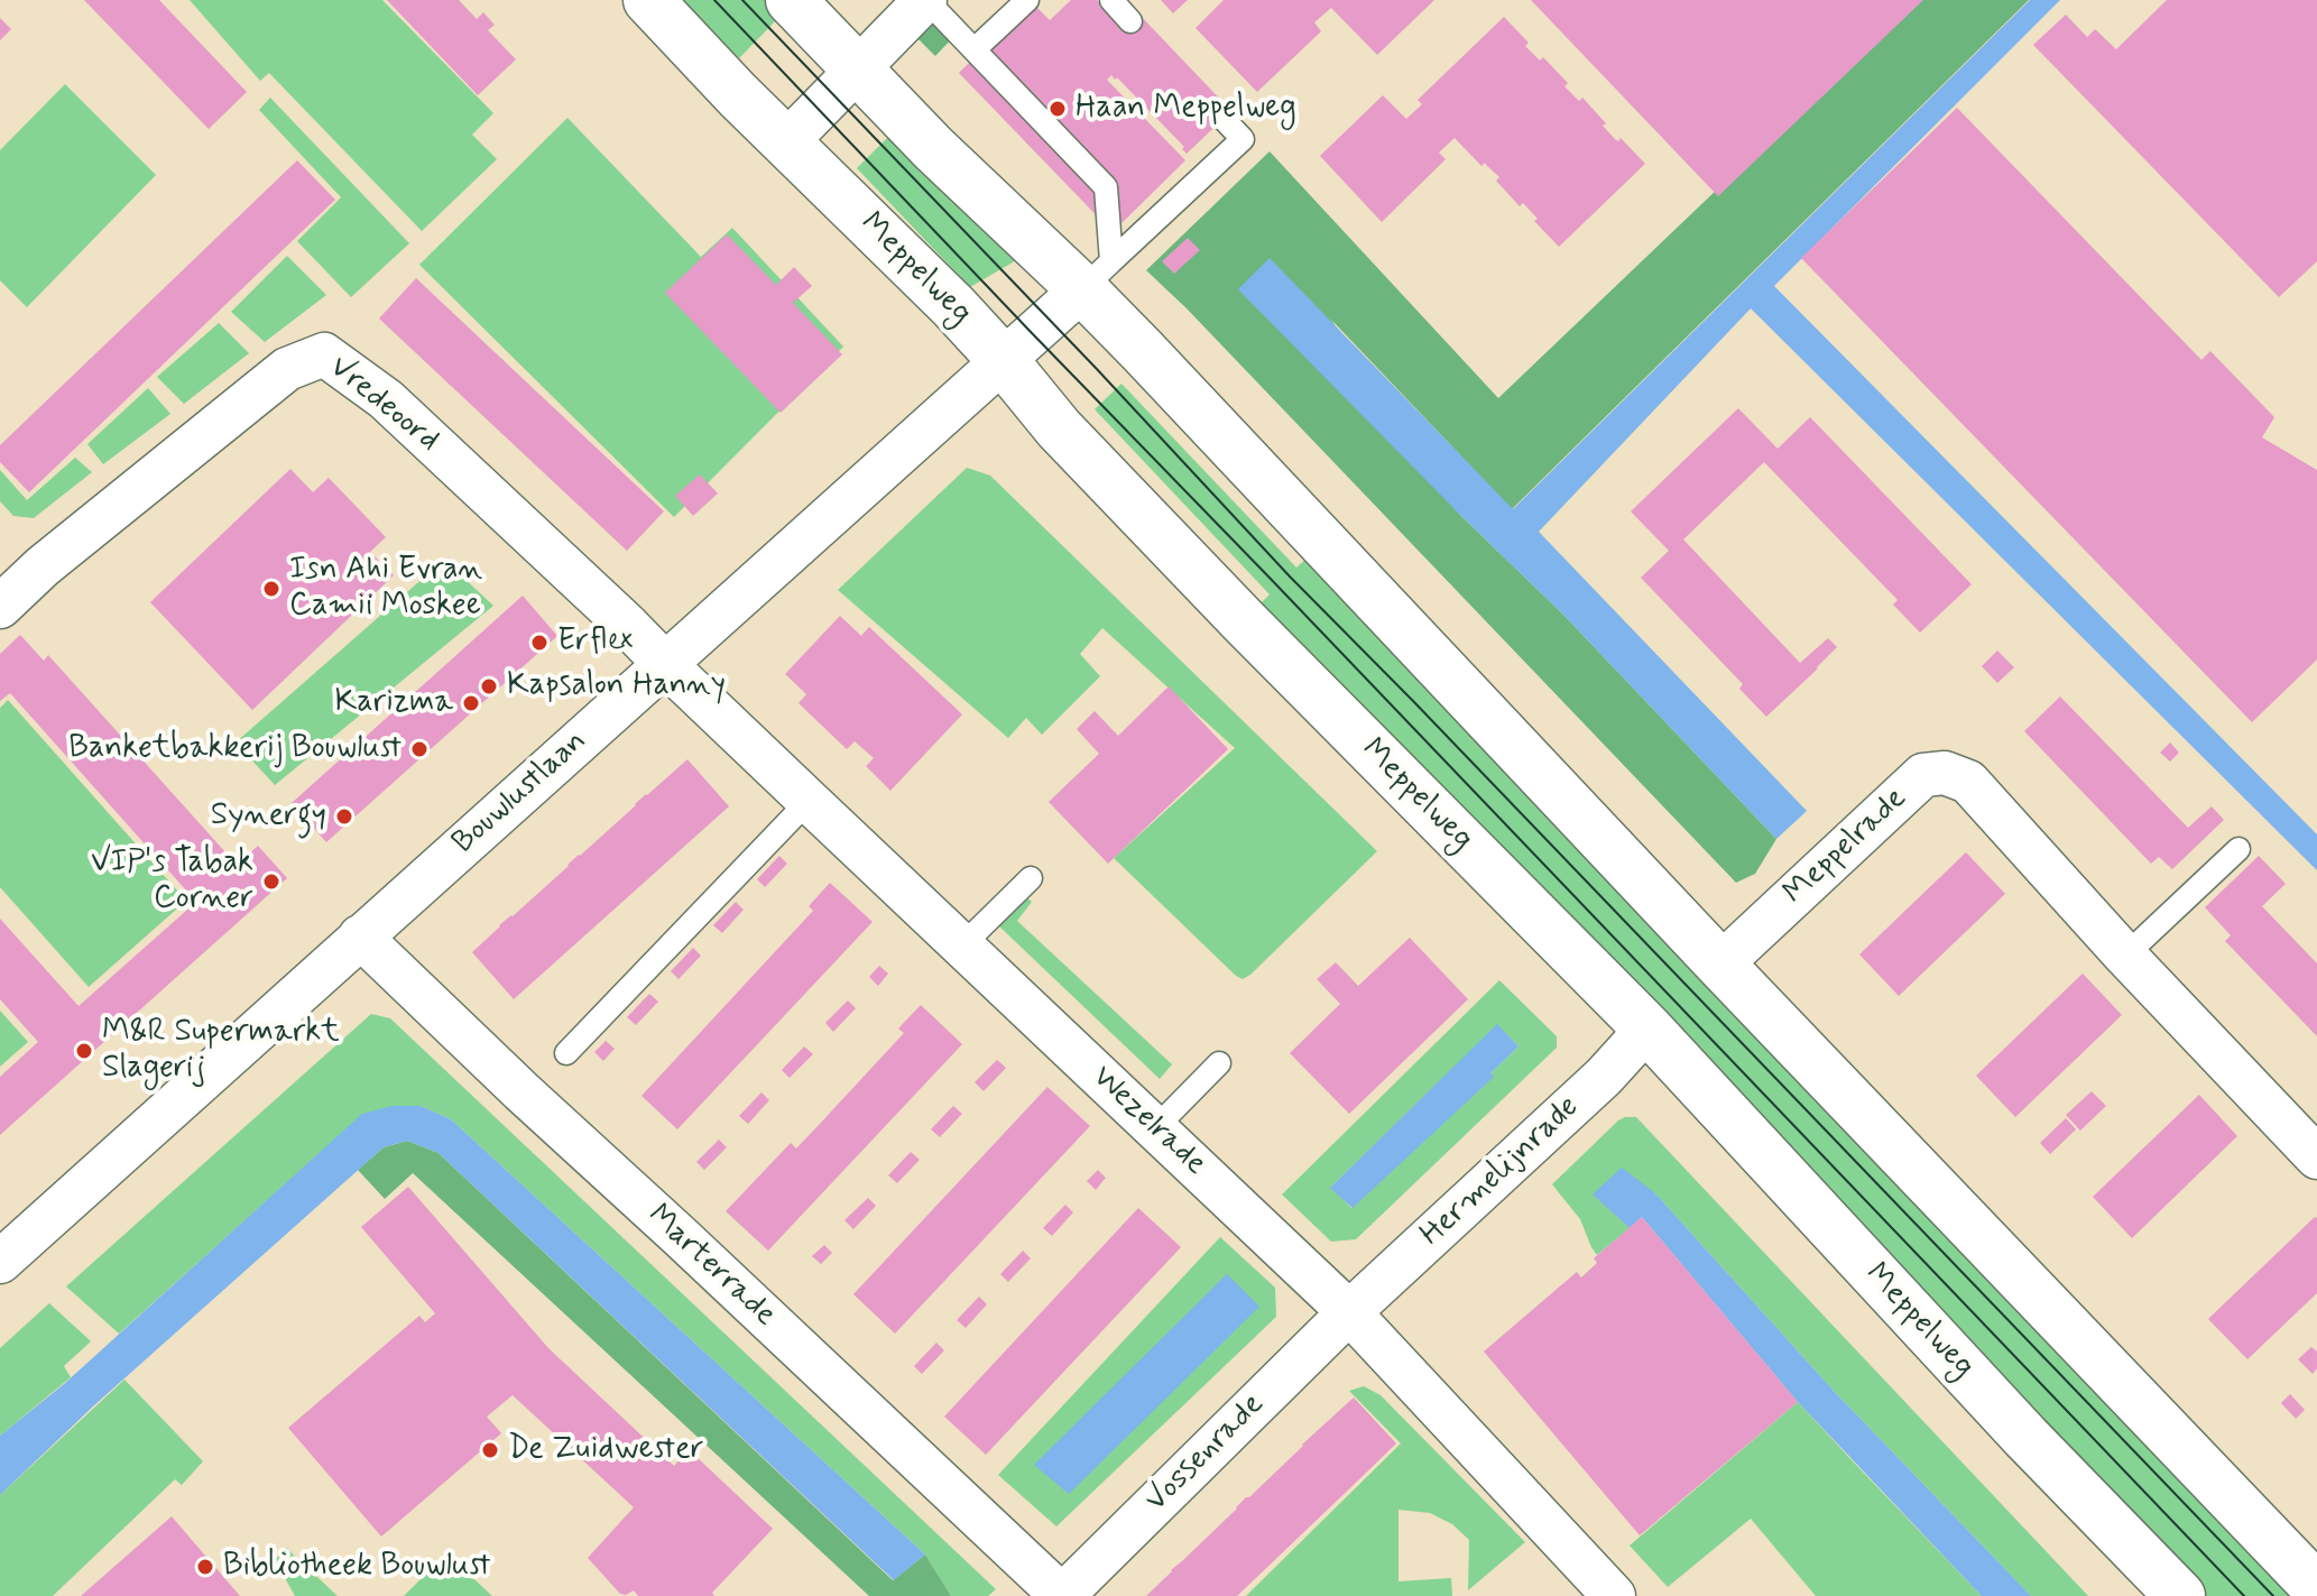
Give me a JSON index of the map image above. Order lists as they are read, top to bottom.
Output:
{
  "streets": {
    "main road": ["Meppelweg"],
    "street": [
      "Vredeoord",
      "Bouwlustlaan",
      "Meppelrade",
      "Wezelrade",
      "Hermelijnrade",
      "Marterrade",
      "Vossenrade"
    ]
  },
  "crossings": [
    ["Meppelweg", "Bouwlustlaan"],
    ["Meppelweg", "Hermelijnrade"],
    ["Vredeoord", "Bouwlustlaan"],
    ["Vredeoord", "Wezelrade"],
    ["Bouwlustlaan", "Wezelrade"],
    ["Bouwlustlaan", "Marterrade"],
    ["Wezelrade", "Hermelijnrade"],
    ["Wezelrade", "Vossenrade"],
    ["Hermelijnrade", "Vossenrade"],
    ["Marterrade", "Vossenrade"]
  ],
  "places": [
    "Haan Meppelweg",
    "Isn Ahi Evran Camii Moskee",
    "Erflex",
    "Kapsalon Hanny",
    "Karizma",
    "Banketbakkerij Bouwlust",
    "Synergy",
    "VIP's Tabak Corner",
    "M&R Supermarkt Slagerij",
    "De Zuidwester",
    "Bibliotheek Bouwlust"
  ]
}
